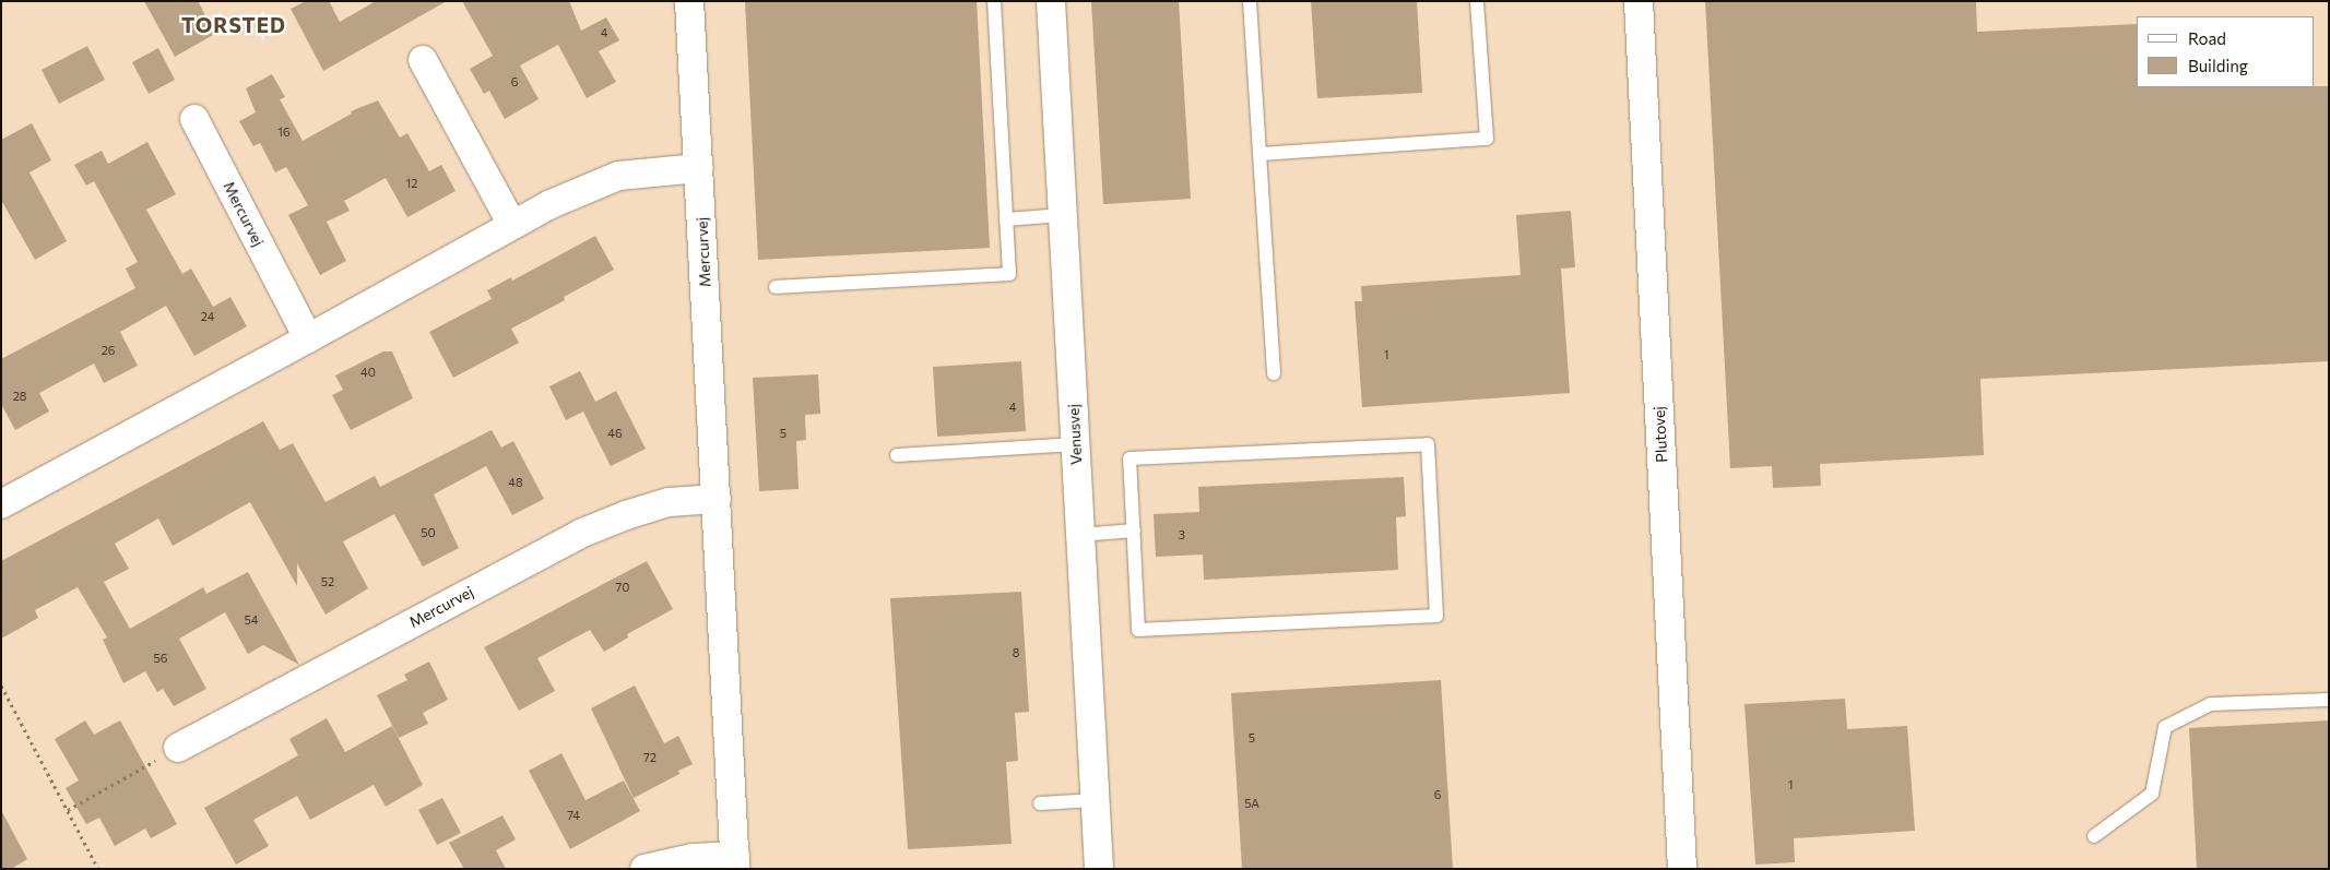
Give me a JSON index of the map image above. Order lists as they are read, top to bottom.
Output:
{
  "streets": {
    "street": ["Mercurvej", "Venusvej", "Plutovej"]
  },
  "districts": ["TORSTED"],
  "house_numbers": [
    "4",
    "6",
    "16",
    "12",
    "24",
    "26",
    "1",
    "40",
    "28",
    "4",
    "46",
    "5",
    "48",
    "50",
    "3",
    "52",
    "70",
    "54",
    "8",
    "56",
    "5",
    "72",
    "1",
    "6",
    "5A",
    "74"
  ],
  "legend": ["Road", "Building"]
}
